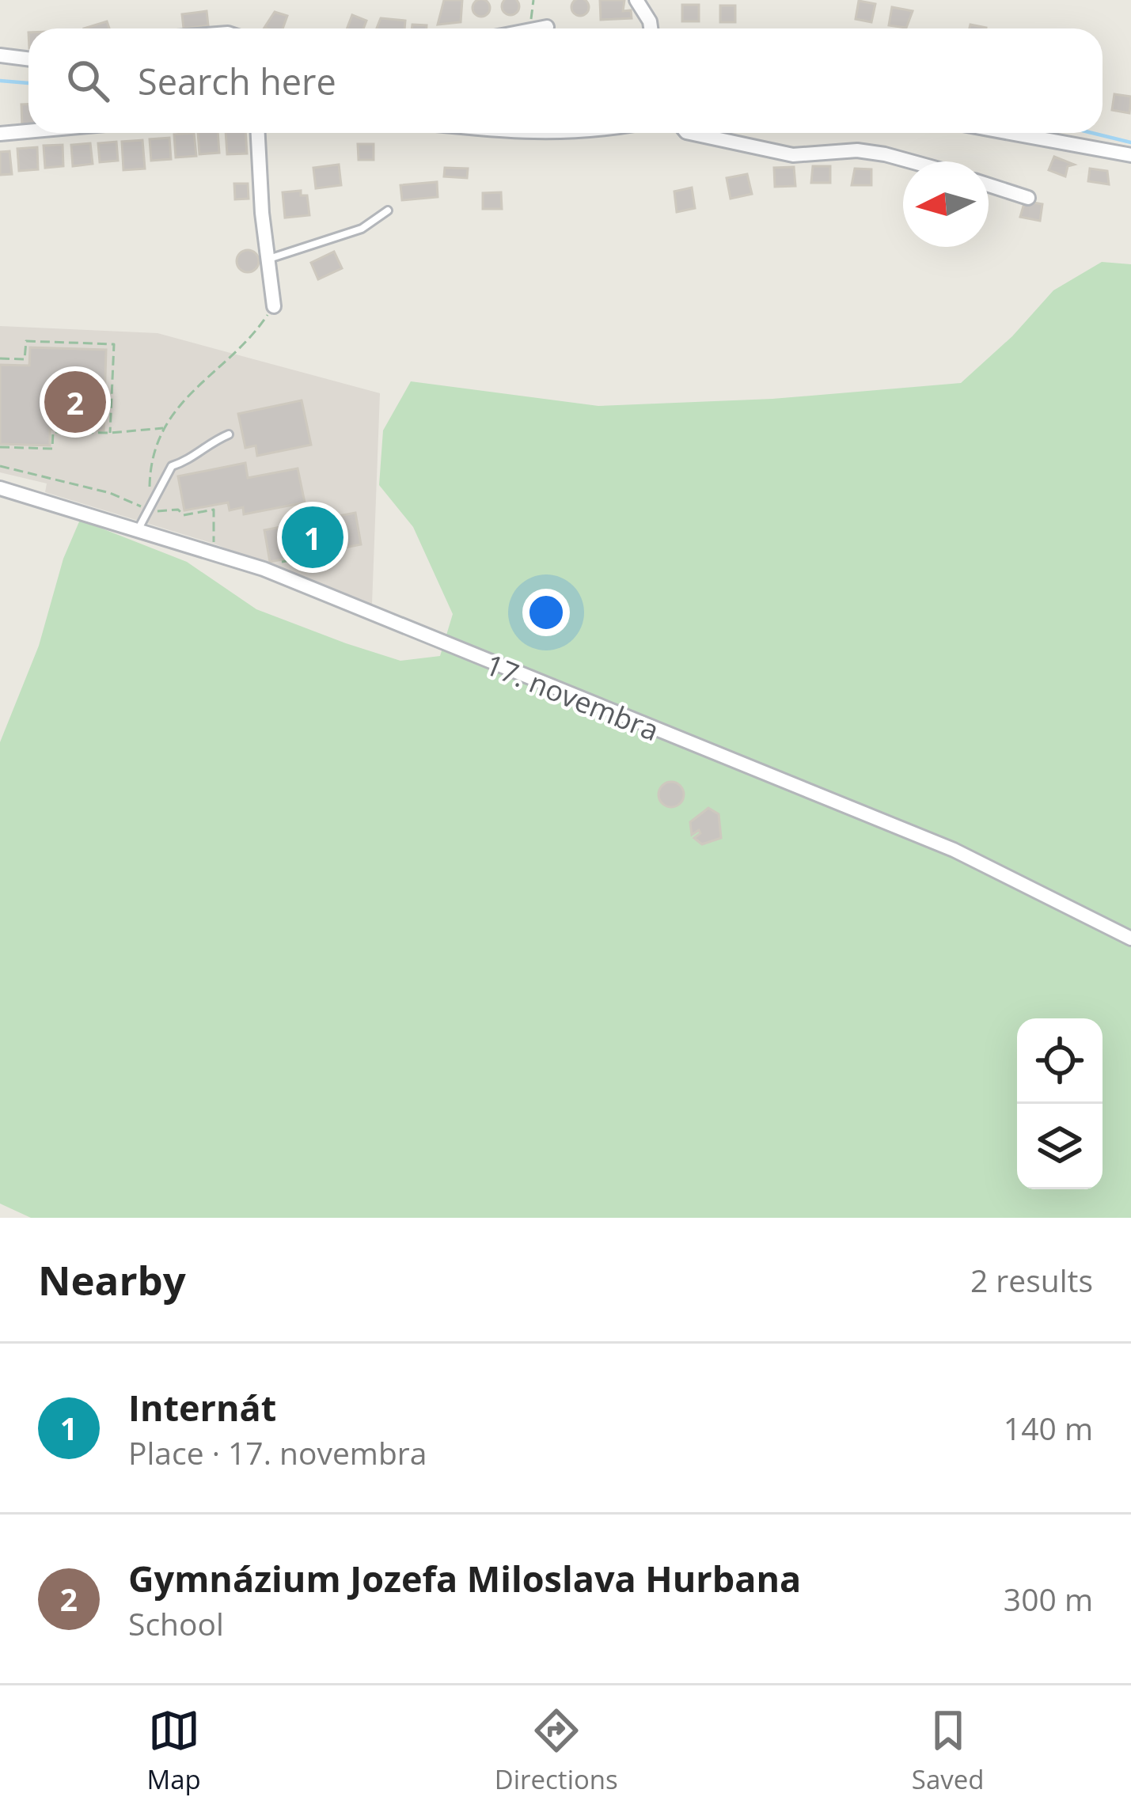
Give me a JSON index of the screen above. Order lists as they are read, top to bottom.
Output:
{
  "streets": {
    "street": ["17. novembra"]
  },
  "north": "left",
  "page": {
    "search": "Search here",
    "pins": ["2", "1"],
    "heading": ["Nearby", "2 results"],
    "list": [
      {
        "mark": "1",
        "name": "Internát",
        "note": "Place · 17. novembra",
        "value": "140 m"
      },
      {
        "mark": "2",
        "name": "Gymnázium Jozefa Miloslava Hurbana",
        "note": "School",
        "value": "300 m"
      }
    ],
    "nav": ["Map", "Directions", "Saved"]
  }
}
